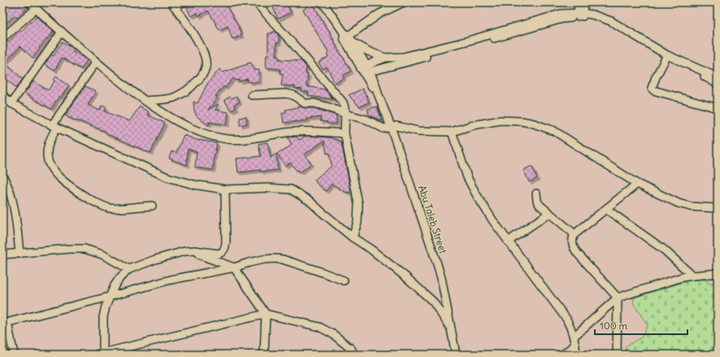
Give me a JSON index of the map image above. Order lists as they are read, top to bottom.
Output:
{
  "streets": {
    "street": ["Abu Taleb Street"]
  },
  "scale_bar": "100 m"
}
